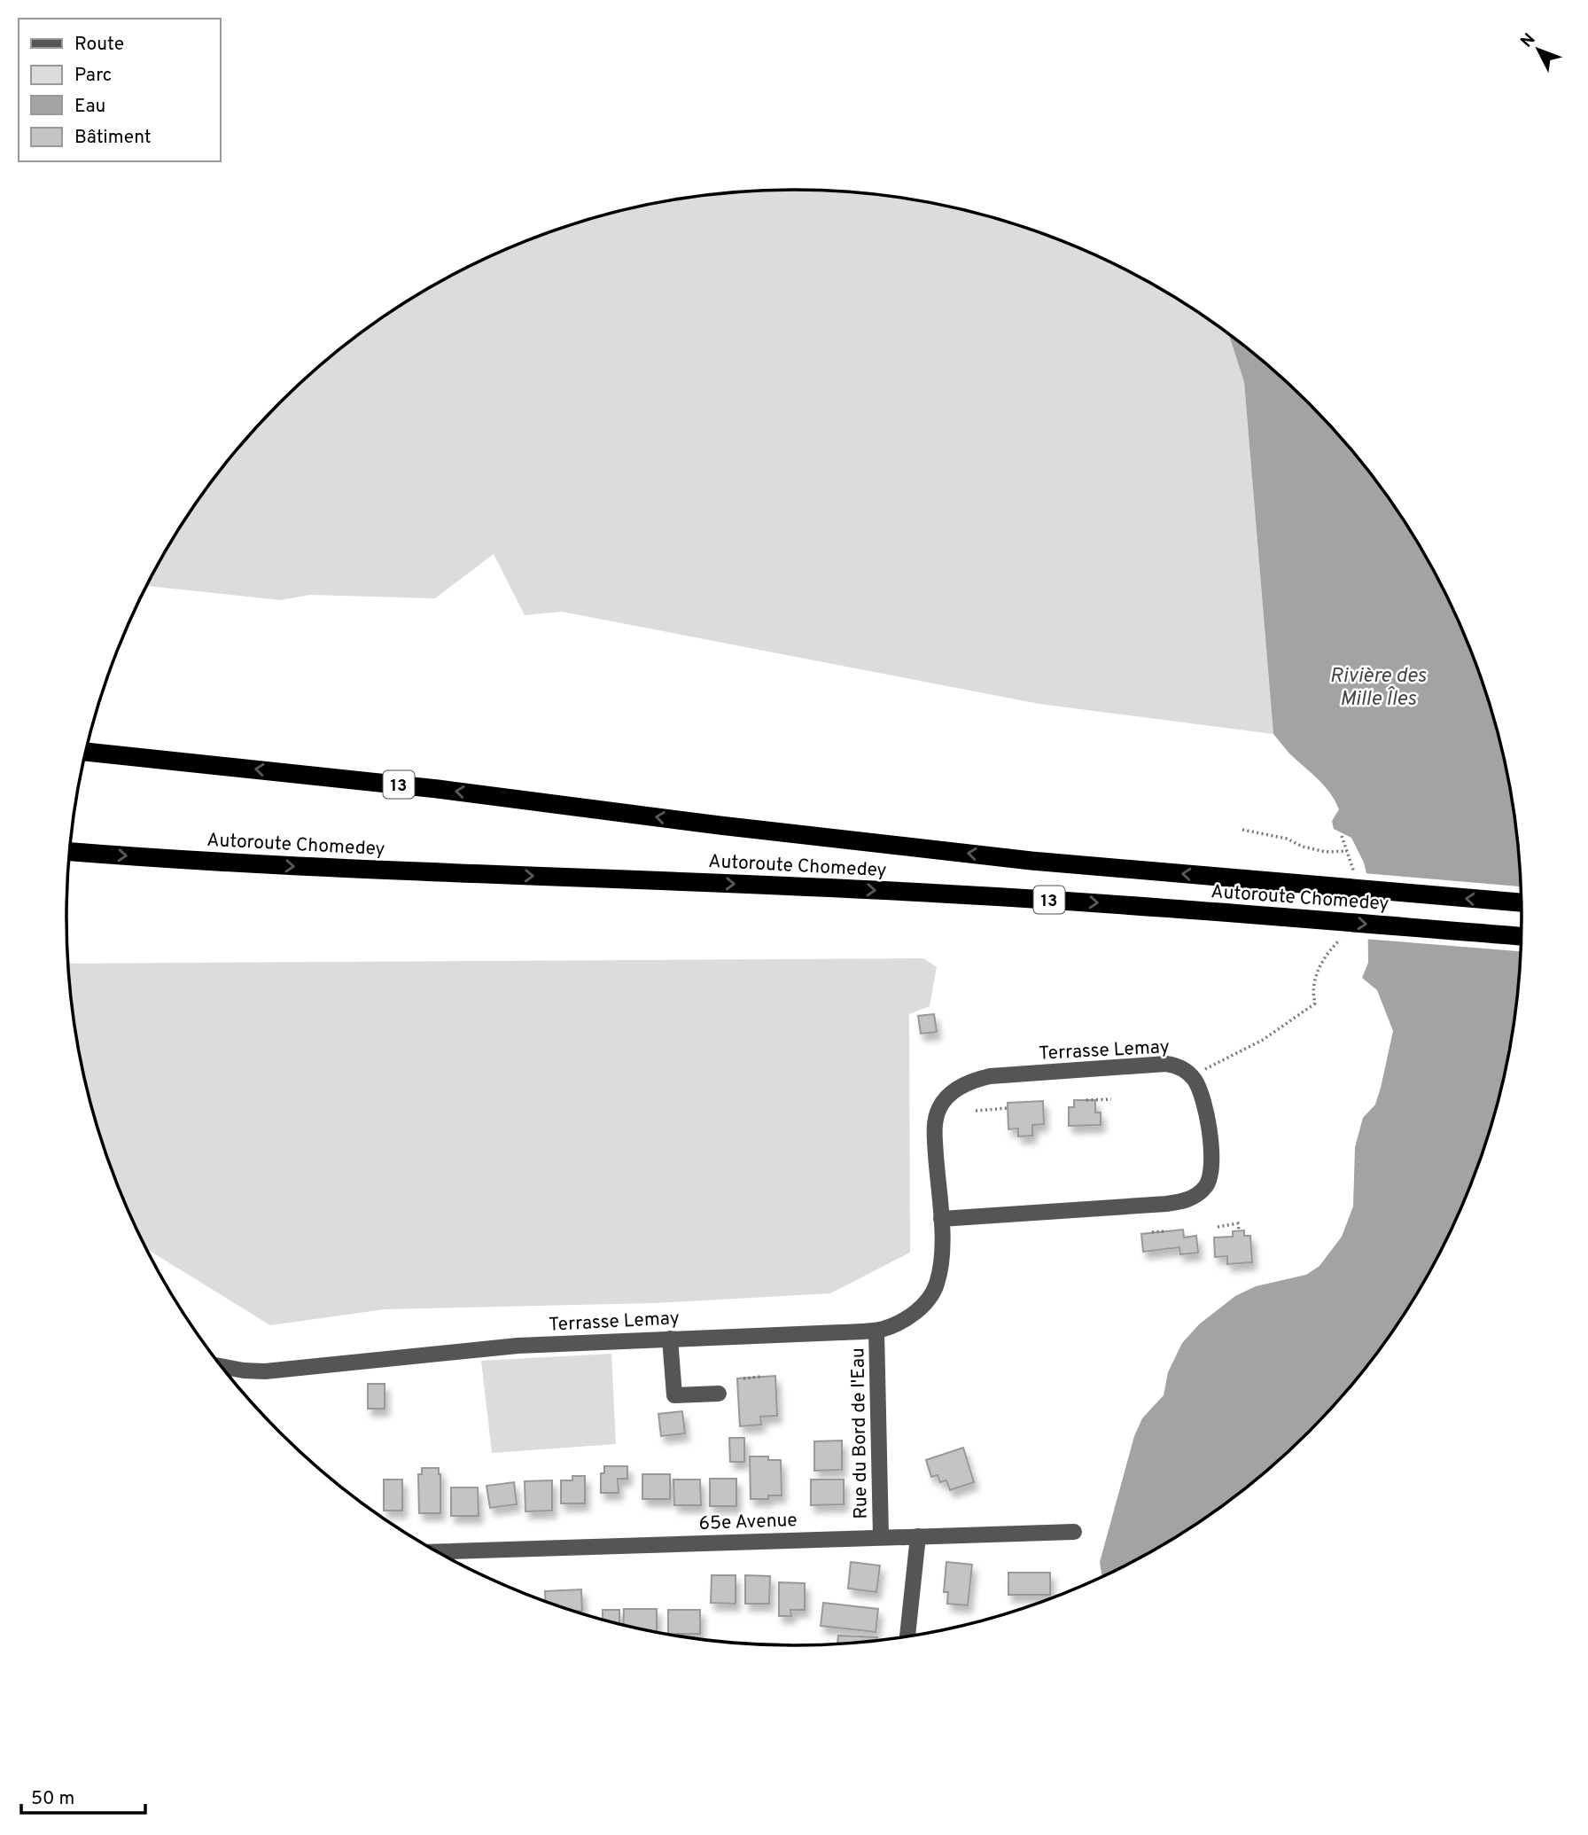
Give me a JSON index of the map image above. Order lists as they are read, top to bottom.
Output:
{
  "streets": {
    "highway": ["13", "Autoroute Chomedey"],
    "street": ["Terrasse Lemay", "Rue du Bord de l'Eau", "65e Avenue"]
  },
  "crossings": [
    ["Terrasse Lemay", "Rue du Bord de l'Eau"],
    ["Rue du Bord de l'Eau", "65e Avenue"]
  ],
  "water": ["Rivière des Mille Îles"],
  "legend": [
    "Route",
    "Parc",
    "Eau",
    "Bâtiment"
  ],
  "scale_bar": "50 m",
  "north": "top left"
}
